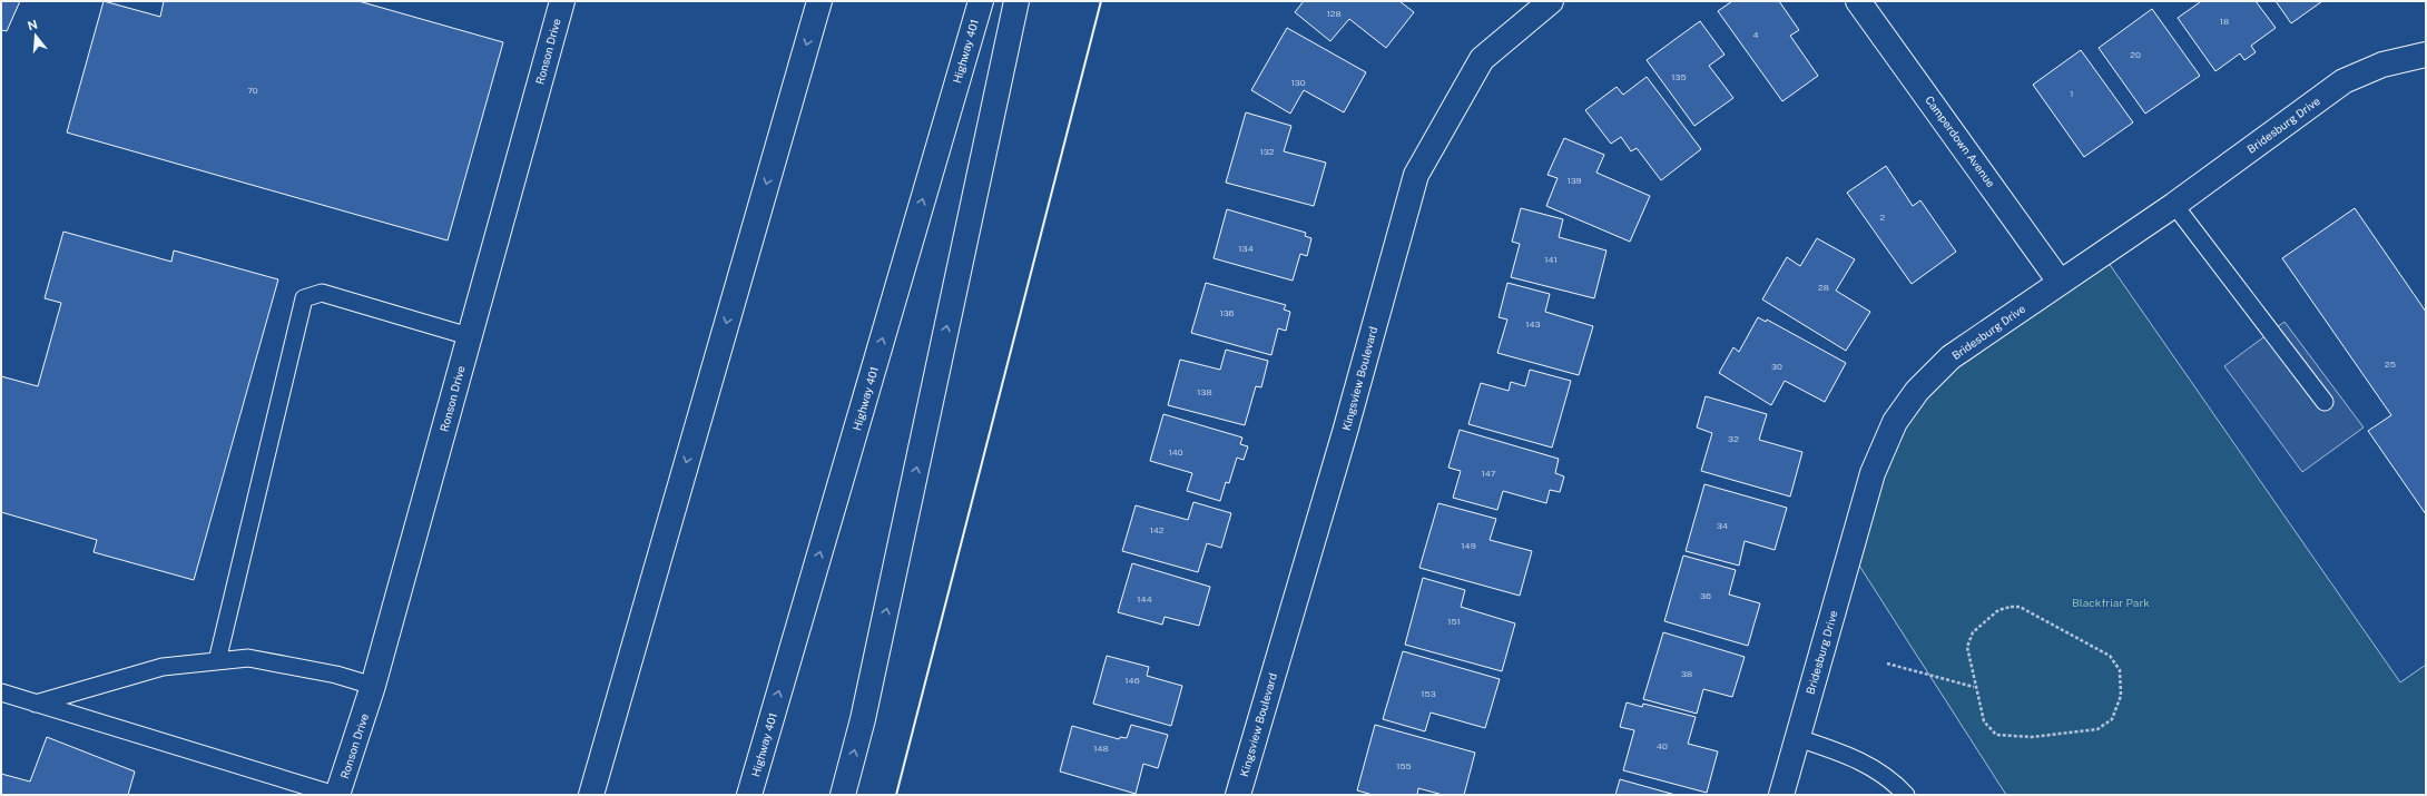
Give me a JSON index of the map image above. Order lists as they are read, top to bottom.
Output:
{
  "streets": {
    "main road": [
      "Ronson Drive",
      "Highway 401",
      "Bridesburg Drive",
      "Camperdown Avenue",
      "Kingsview Boulevard"
    ]
  },
  "crossings": [
    ["Bridesburg Drive", "Camperdown Avenue"]
  ],
  "parks": ["Blackfriar Park"],
  "house_numbers": [
    "128",
    "18",
    "4",
    "20",
    "135",
    "130",
    "70",
    "1",
    "132",
    "139",
    "2",
    "134",
    "141",
    "28",
    "136",
    "143",
    "25",
    "30",
    "138",
    "32",
    "140",
    "147",
    "34",
    "142",
    "149",
    "36",
    "144",
    "151",
    "38",
    "146",
    "153",
    "40",
    "148",
    "155"
  ],
  "north": "top"
}
